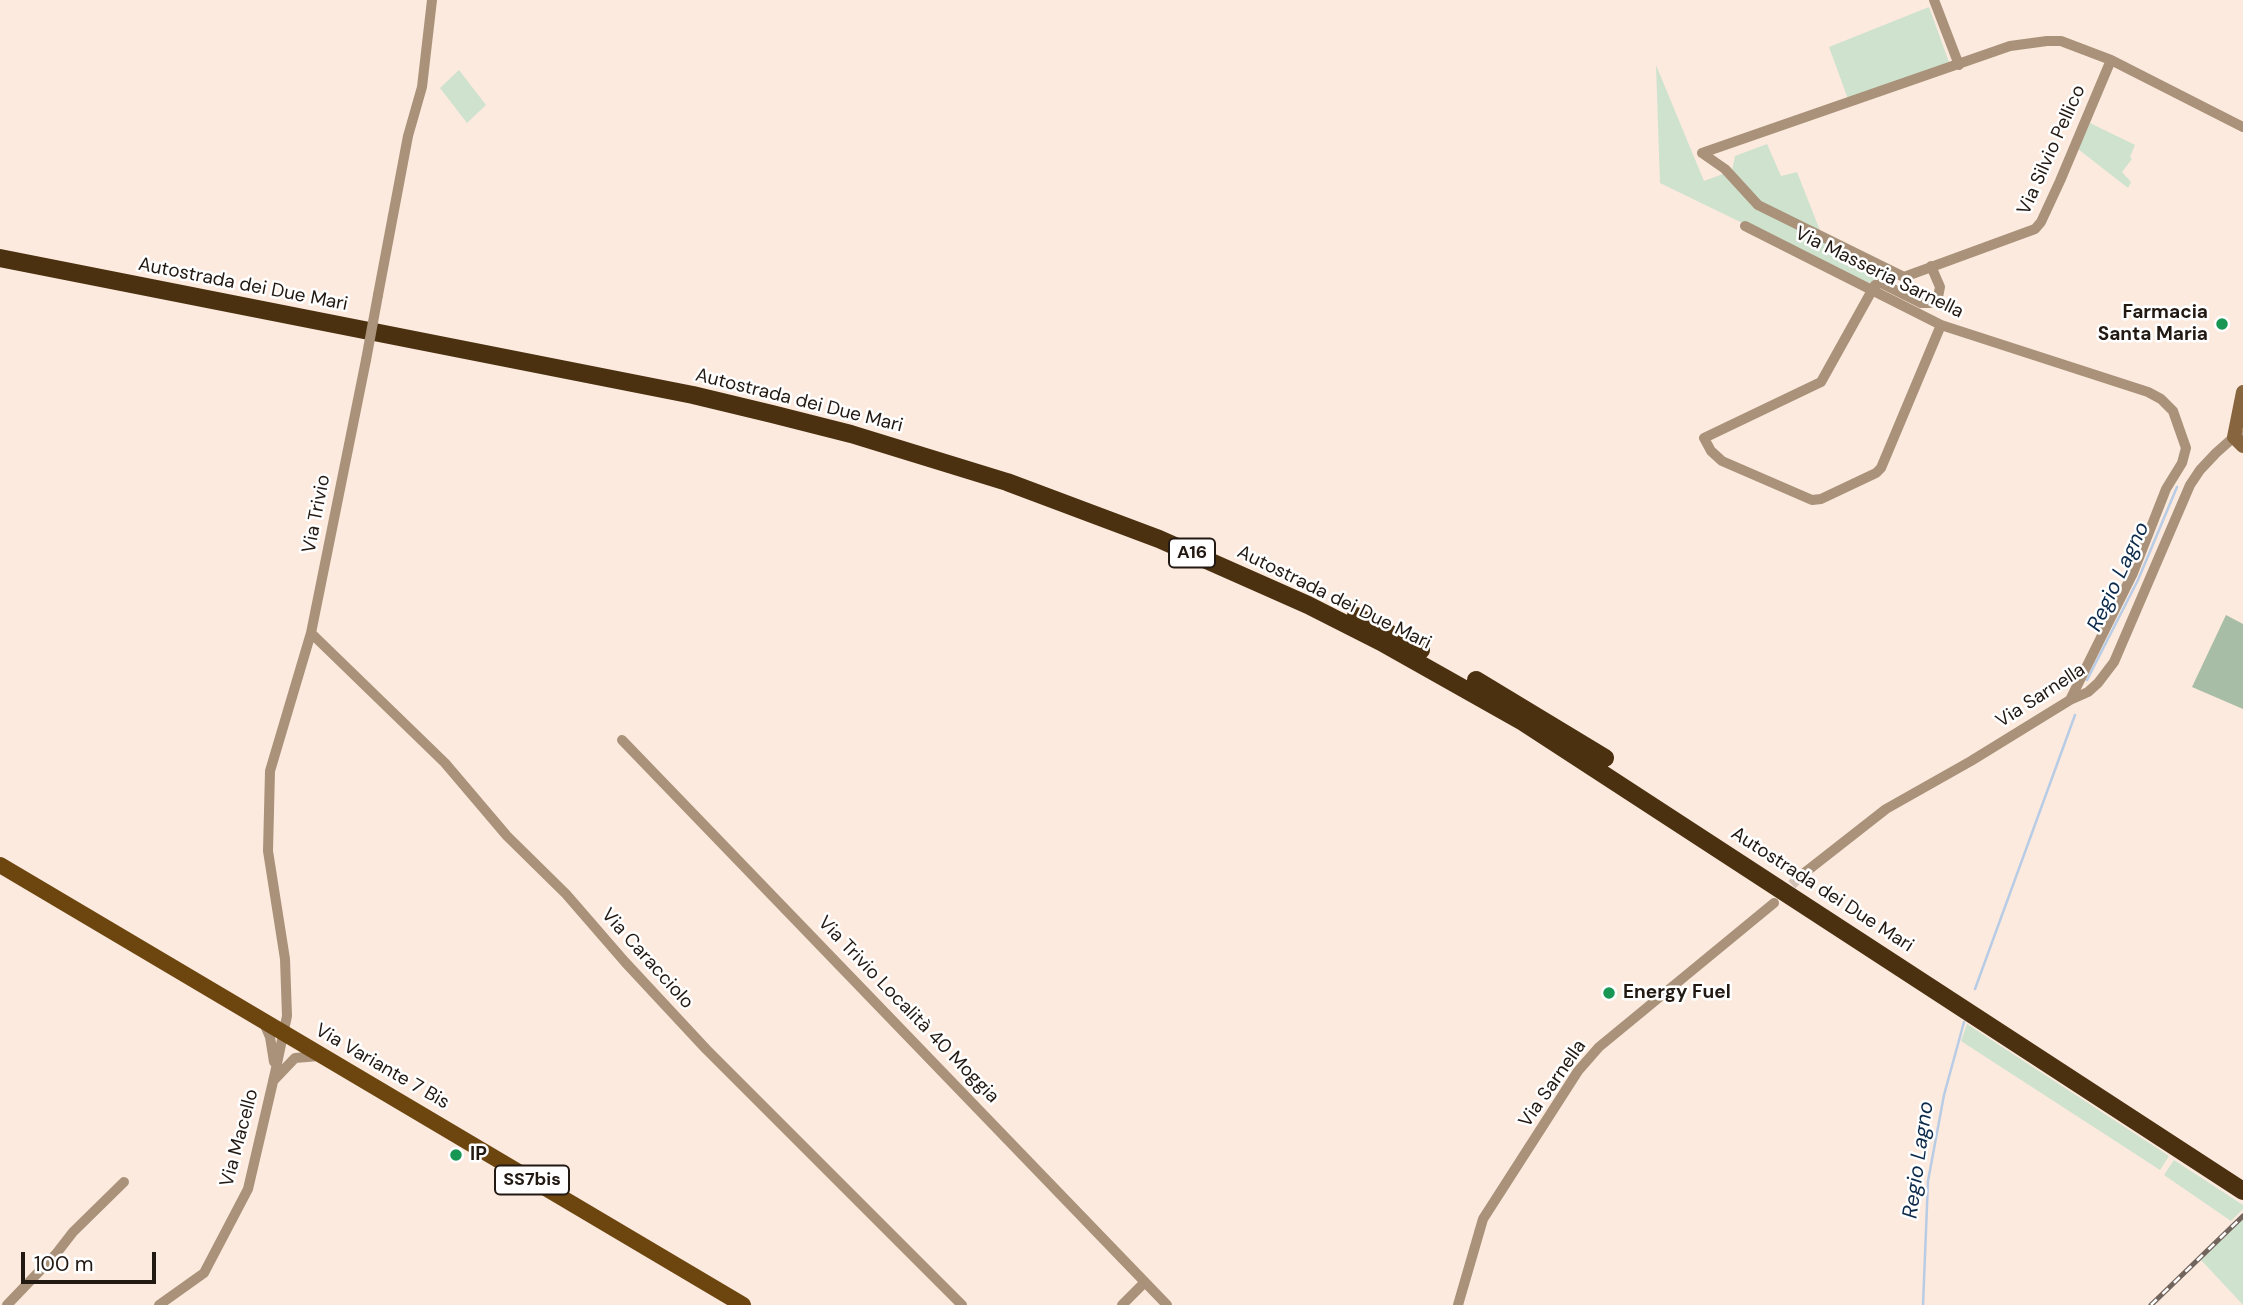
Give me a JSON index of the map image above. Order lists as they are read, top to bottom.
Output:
{
  "streets": {
    "highway": ["Autostrada dei Due Mari", "A16"],
    "main road": ["Via Variante 7 Bis", "SS7bis"],
    "street": [
      "Via Silvio Pellico",
      "Via Masseria Sarnella",
      "Via Trivio",
      "Via Sarnella",
      "Via Caracciolo",
      "Via Trivio Località 40 Moggia",
      "Via Macello"
    ]
  },
  "crossings": [
    ["Via Masseria Sarnella", "Via Sarnella"],
    ["Via Trivio", "Via Caracciolo"],
    ["Via Trivio", "Via Variante 7 Bis"],
    ["Via Trivio", "Via Macello"],
    ["Via Variante 7 Bis", "Via Macello"]
  ],
  "water": ["Regio Lagno"],
  "places": ["Farmacia Santa Maria", "Energy Fuel", "IP"],
  "scale_bar": "100 m"
}
